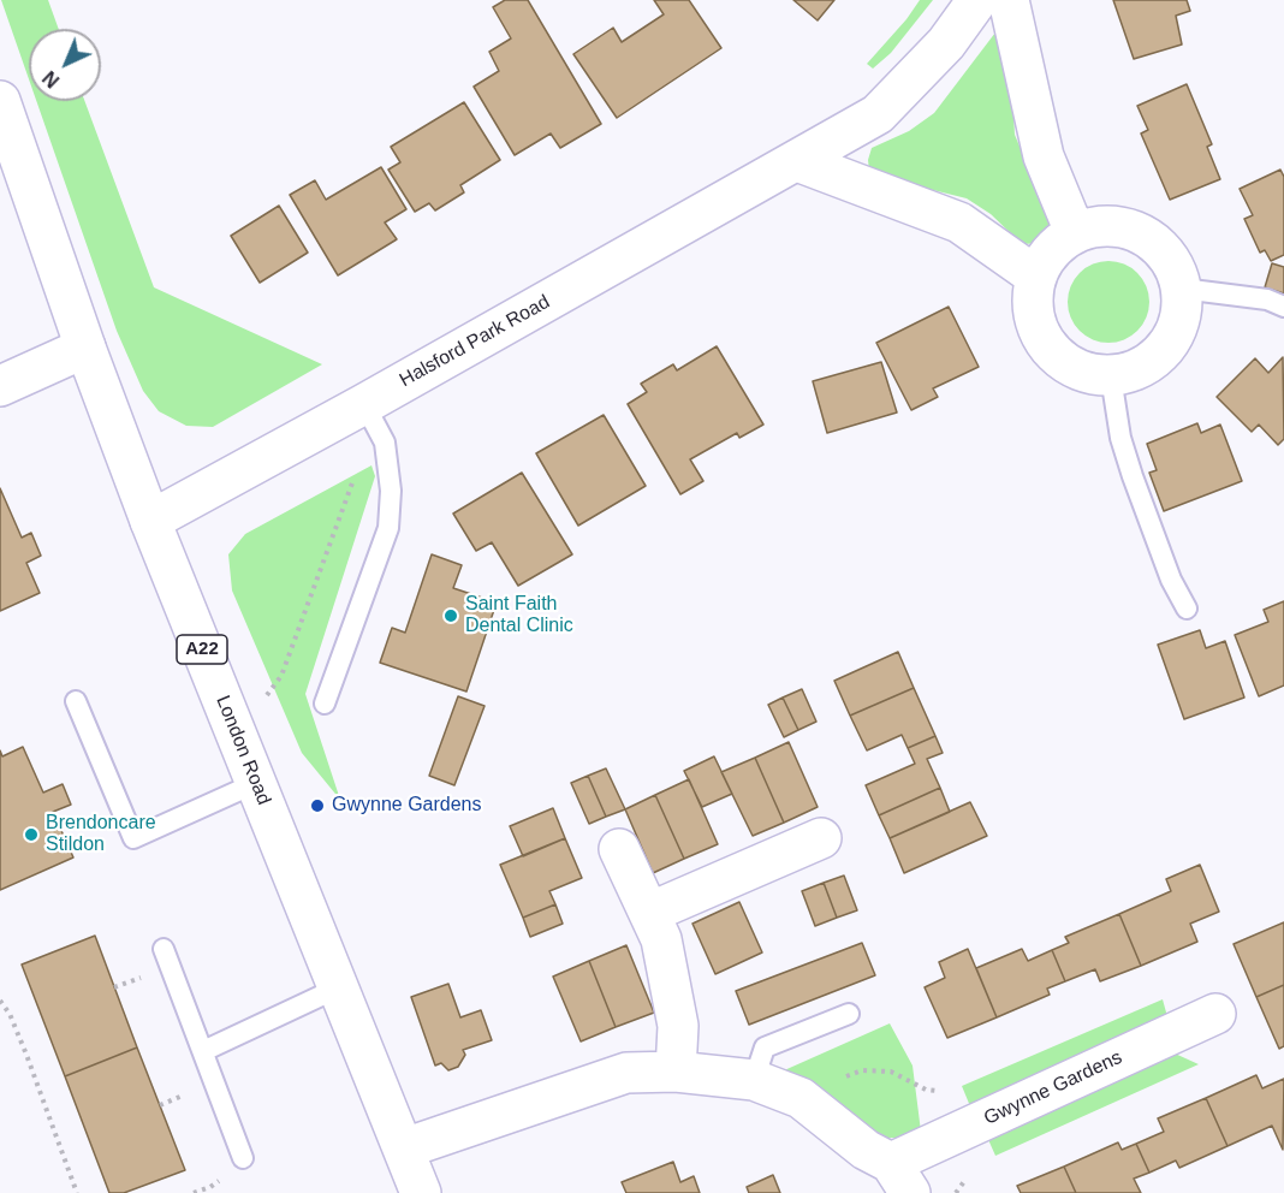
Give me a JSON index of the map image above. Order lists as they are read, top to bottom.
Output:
{
  "streets": {
    "main road": [
      "Halsford Park Road",
      "A22",
      "London Road",
      "Gwynne Gardens"
    ]
  },
  "crossings": [
    ["Halsford Park Road", "London Road"],
    ["London Road", "Gwynne Gardens"]
  ],
  "places": ["Saint Faith Dental Clinic", "Gwynne Gardens", "Brendoncare Stildon"],
  "north": "bottom left"
}
